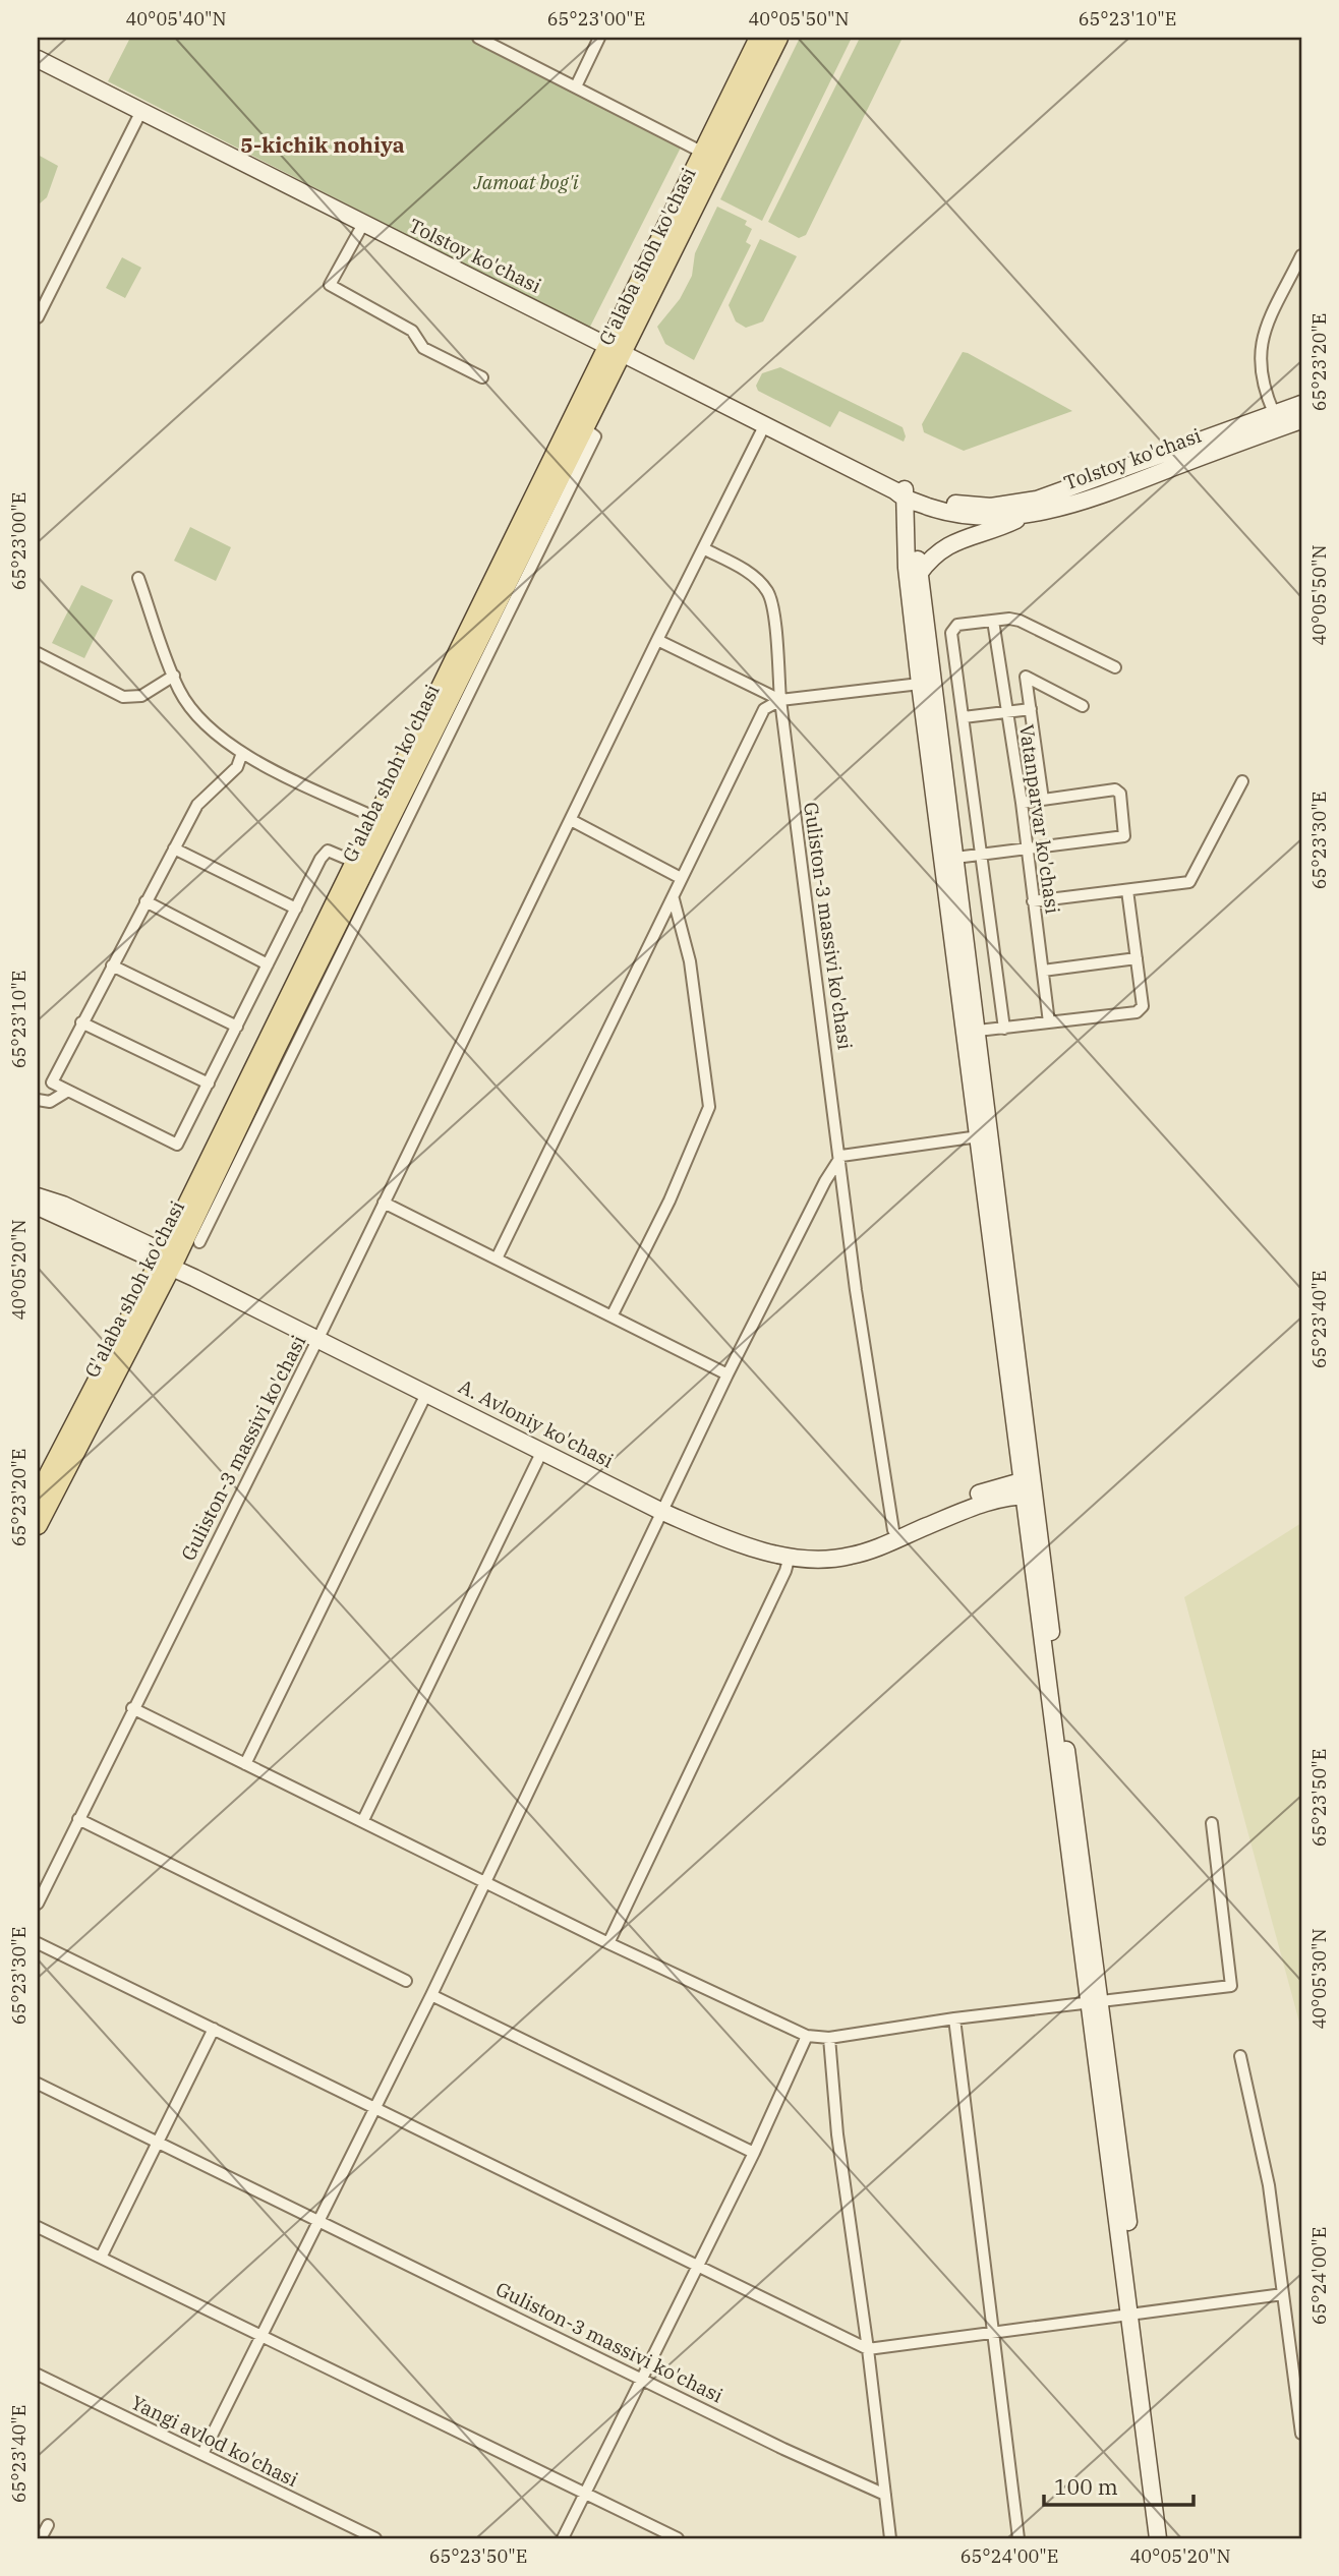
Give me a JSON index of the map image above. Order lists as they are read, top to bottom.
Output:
{
  "streets": {
    "main road": ["G'alaba shoh ko'chasi"],
    "street": [
      "Tolstoy ko'chasi",
      "Vatanparvar ko'chasi",
      "Guliston-3 massivi ko'chasi",
      "A. Avloniy ko'chasi",
      "Yangi avlod ko'chasi"
    ]
  },
  "crossings": [
    ["Tolstoy ko'chasi", "G'alaba shoh ko'chasi"],
    ["Tolstoy ko'chasi", "Guliston-3 massivi ko'chasi"],
    ["G'alaba shoh ko'chasi", "A. Avloniy ko'chasi"],
    ["Guliston-3 massivi ko'chasi", "A. Avloniy ko'chasi"]
  ],
  "districts": ["5-kichik nohiya"],
  "parks": ["Jamoat bog'i"],
  "scale_bar": "100 m",
  "coordinates": [
    "40°05'40\"N",
    "65°23'00\"E",
    "40°05'50\"N",
    "65°23'10\"E",
    "65°23'20\"E",
    "65°23'30\"E",
    "40°05'20\"N",
    "65°23'40\"E",
    "65°23'50\"E",
    "40°05'30\"N",
    "65°24'00\"E"
  ]
}
